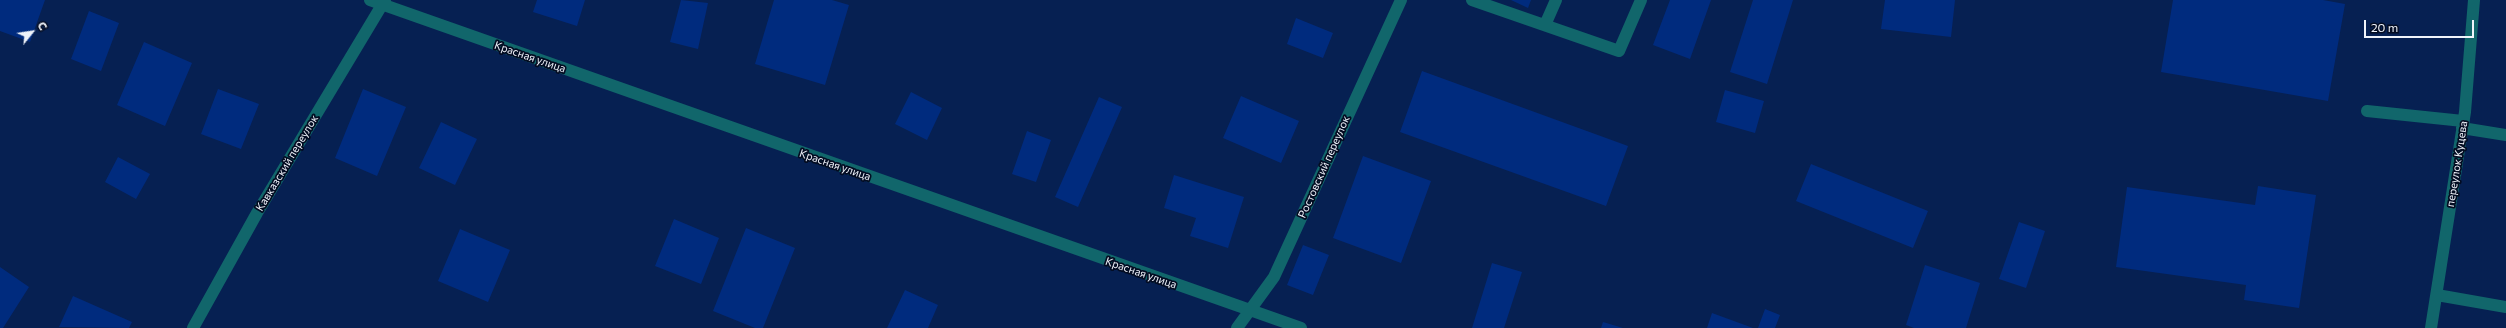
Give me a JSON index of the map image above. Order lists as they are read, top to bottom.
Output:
{
  "streets": {
    "street": [
      "Красная улица",
      "Кавказский переулок",
      "переулок Куцева",
      "Ростовский переулок"
    ]
  },
  "crossings": [
    ["Красная улица", "Кавказский переулок"],
    ["Красная улица", "Ростовский переулок"]
  ],
  "scale_bar": "20 m",
  "north": "top right"
}
